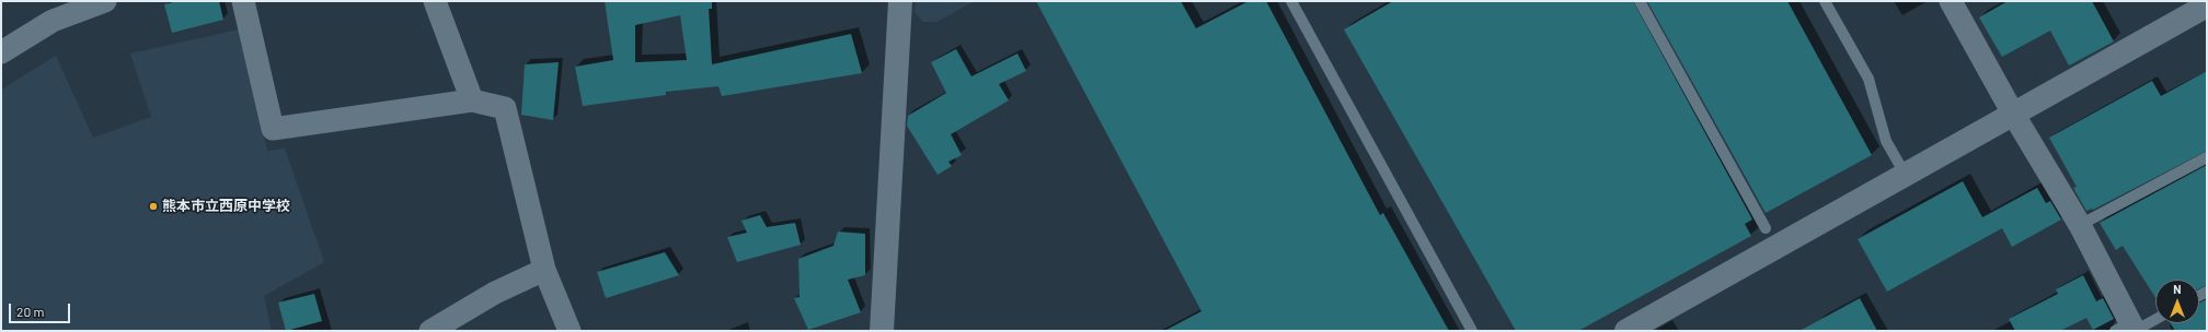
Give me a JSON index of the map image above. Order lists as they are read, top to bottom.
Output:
{
  "places": ["熊本市立西原中学校"],
  "scale_bar": "20 m",
  "north": "top"
}
